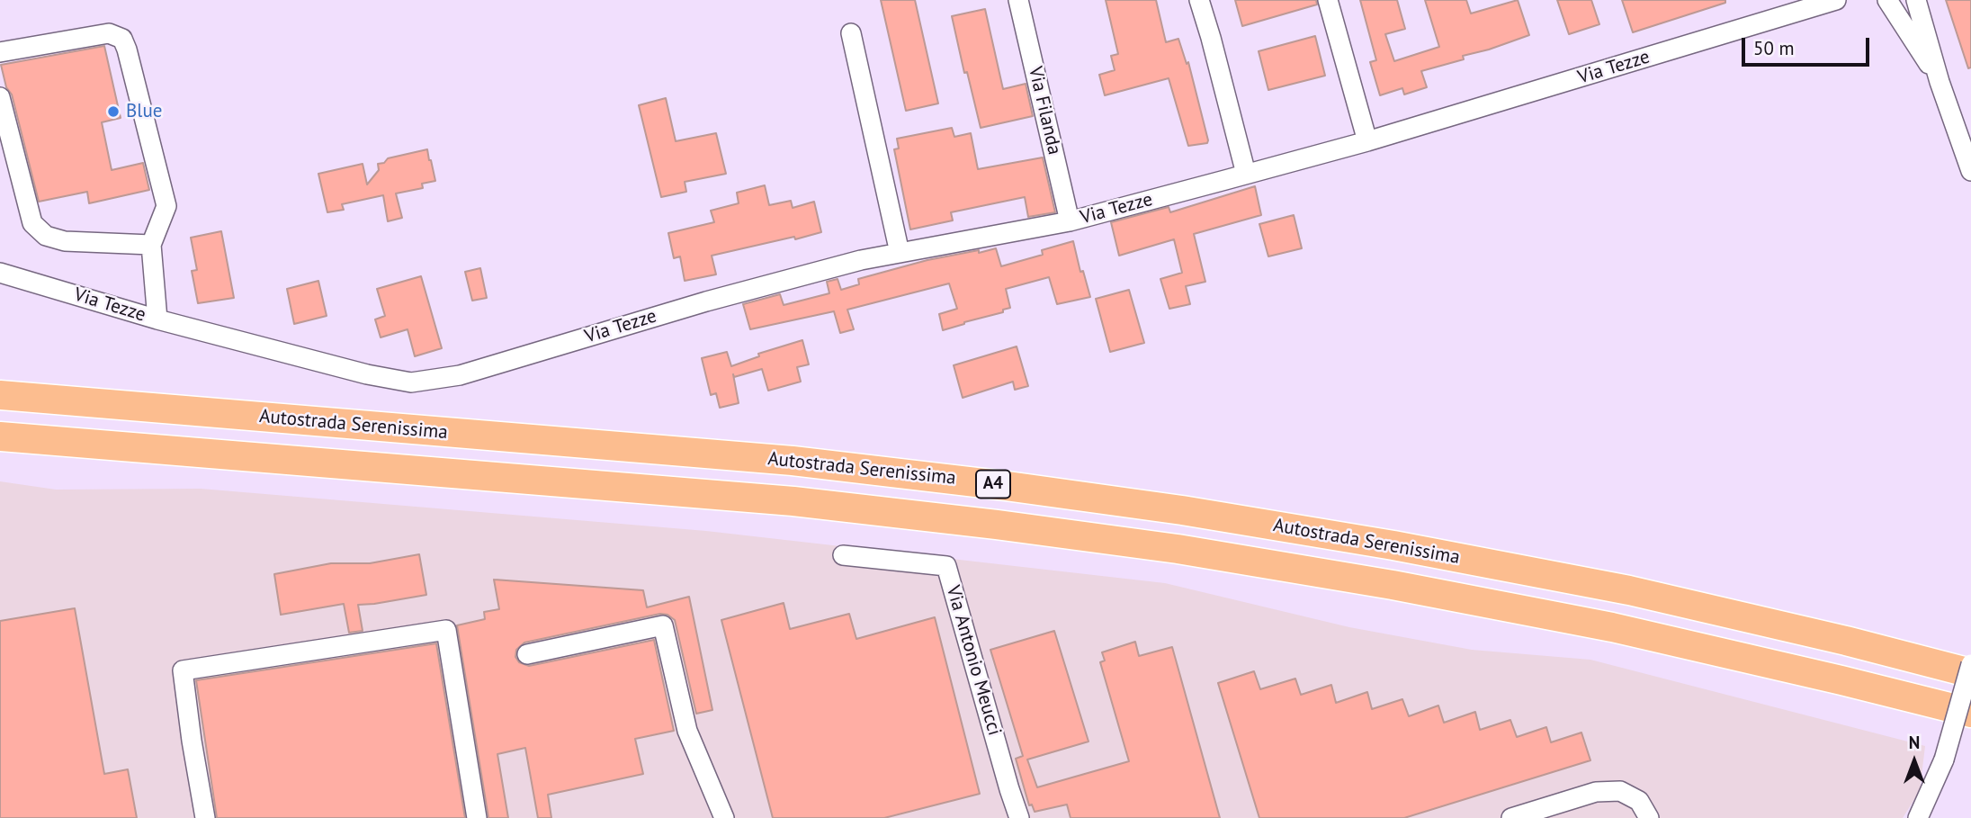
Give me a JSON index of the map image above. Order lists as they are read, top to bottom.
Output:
{
  "streets": {
    "highway": ["Autostrada Serenissima", "A4"],
    "street": ["Via Tezze", "Via Filanda", "Via Antonio Meucci"]
  },
  "crossings": [
    ["Via Tezze", "Via Filanda"]
  ],
  "places": ["Blue"],
  "scale_bar": "50 m",
  "north": "top"
}
